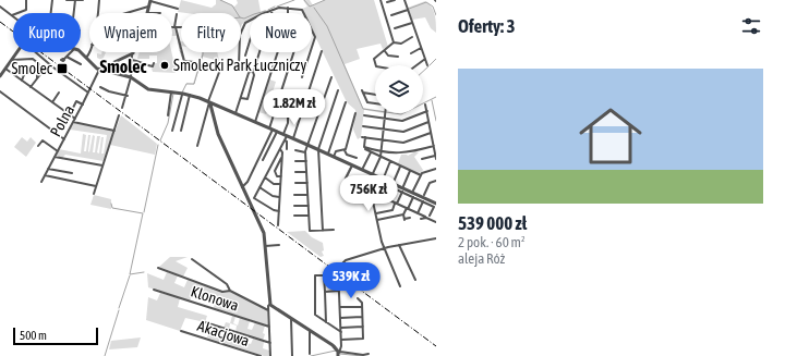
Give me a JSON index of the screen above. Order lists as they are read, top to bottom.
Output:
{
  "streets": {
    "street": ["Polna", "Klonowa", "Akacjowa"]
  },
  "districts": ["Smolec"],
  "places": {
    "other": ["Smolecki Park Łuczniczy"],
    "transit": ["Smolec"]
  },
  "scale_bar": "500 m",
  "page": {
    "heading": "Oferty: 3",
    "chip": [
      "Kupno",
      "Wynajem",
      "Filtry",
      "Nowe"
    ],
    "list": [
      {
        "name": "539 000 zł",
        "note": "2 pok. · 60 m² · aleja Róż"
      }
    ],
    "price": ["1.82M zł", "756K zł", "539K zł"],
    "scale": "500 m"
  }
}
